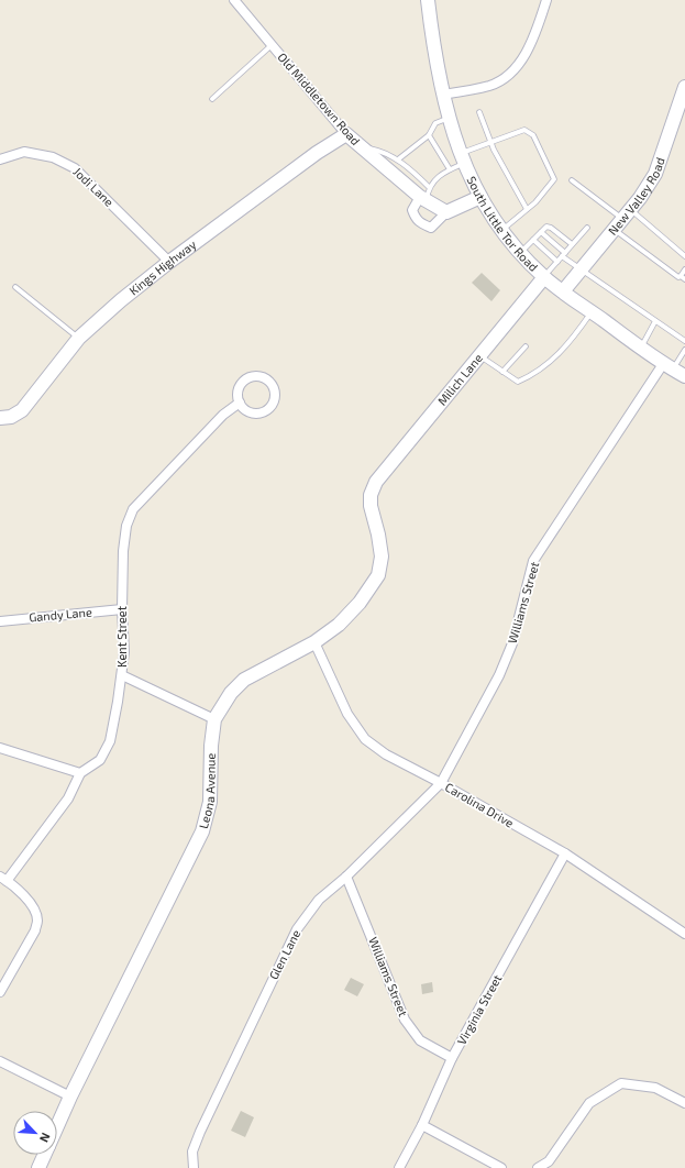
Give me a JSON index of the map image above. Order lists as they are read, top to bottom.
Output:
{
  "streets": {
    "street": [
      "Old Middletown Road",
      "Jodi Lane",
      "New Valley Road",
      "South Little Tor Road",
      "Kings Highway",
      "Milich Lane",
      "Williams Street",
      "Gandy Lane",
      "Kent Street",
      "Leona Avenue",
      "Carolina Drive",
      "Glen Lane",
      "Virginia Street"
    ]
  },
  "crossings": [
    ["Old Middletown Road", "Kings Highway"],
    ["Jodi Lane", "Kings Highway"],
    ["New Valley Road", "South Little Tor Road"],
    ["South Little Tor Road", "Milich Lane"],
    ["South Little Tor Road", "Williams Street"],
    ["Milich Lane", "Leona Avenue"],
    ["Williams Street", "Carolina Drive"],
    ["Williams Street", "Glen Lane"],
    ["Williams Street", "Virginia Street"],
    ["Gandy Lane", "Kent Street"],
    ["Leona Avenue", "Carolina Drive"],
    ["Carolina Drive", "Glen Lane"],
    ["Carolina Drive", "Virginia Street"]
  ],
  "north": "bottom right"
}
